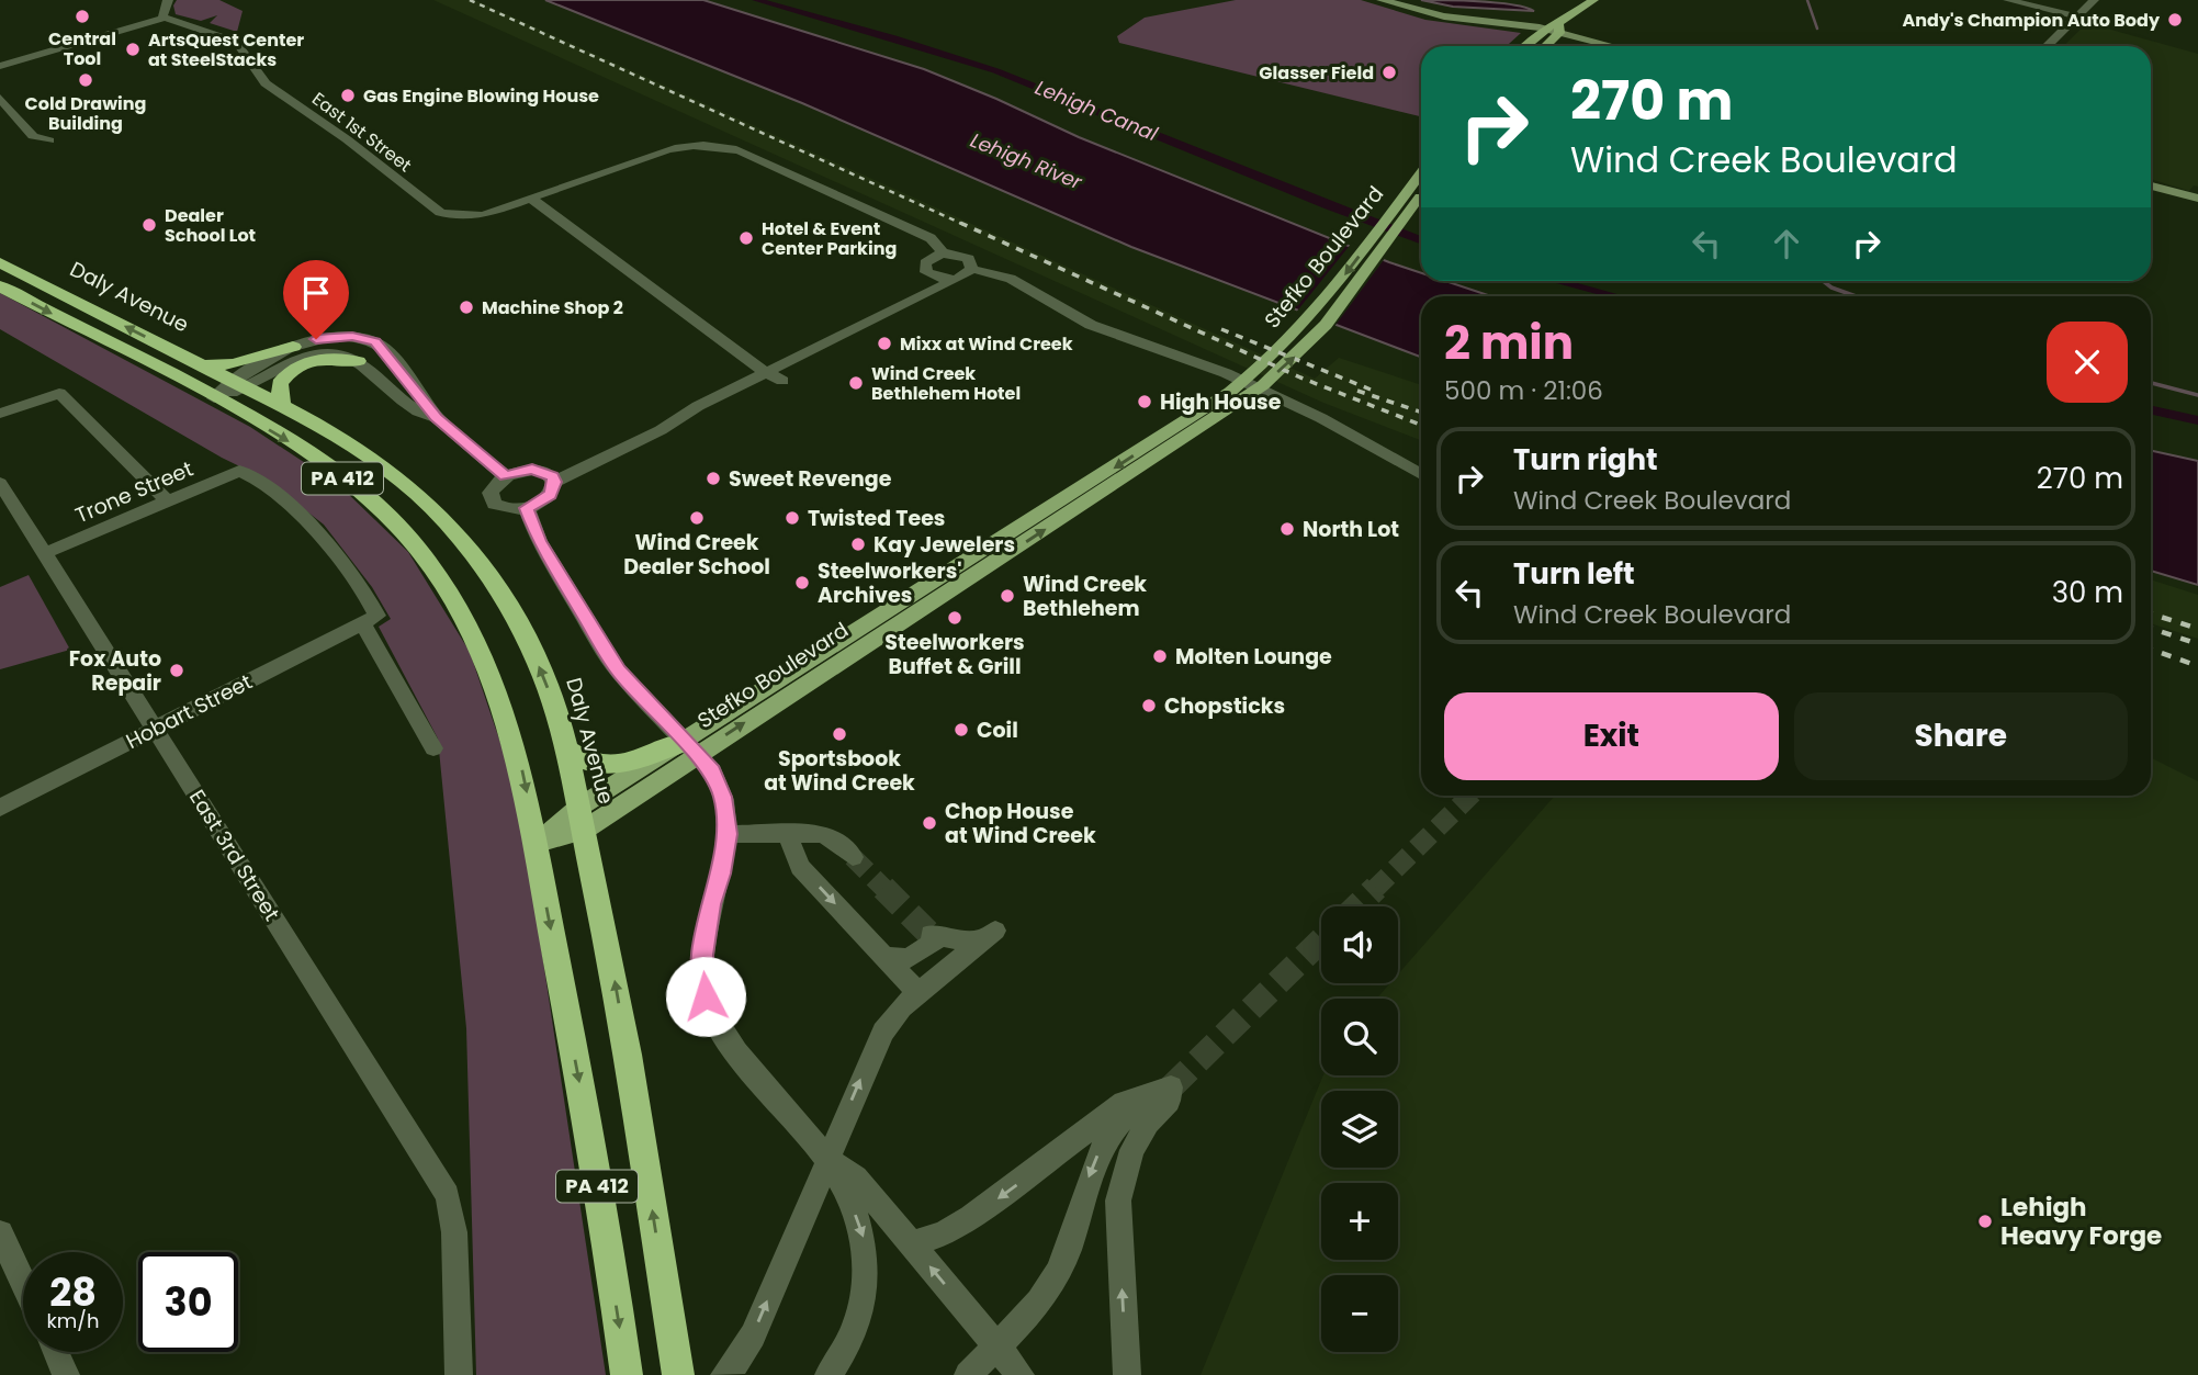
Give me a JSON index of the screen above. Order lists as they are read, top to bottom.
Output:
{
  "streets": {
    "highway": ["Daly Avenue", "PA 412"],
    "main road": ["Stefko Boulevard"],
    "street": [
      "East 1st Street",
      "Trone Street",
      "Hobart Street",
      "East 3rd Street"
    ]
  },
  "crossings": [
    ["Stefko Boulevard", "Daly Avenue"],
    ["Stefko Boulevard", "PA 412"],
    ["Trone Street", "Hobart Street"],
    ["Trone Street", "East 3rd Street"],
    ["Hobart Street", "East 3rd Street"]
  ],
  "water": ["Lehigh Canal", "Lehigh River"],
  "places": [
    "Central Tool",
    "Andy's Champion Auto Body",
    "ArtsQuest Center at SteelStacks",
    "Glasser Field",
    "Cold Drawing Building",
    "Gas Engine Blowing House",
    "Dealer School Lot",
    "Hotel & Event Center Parking",
    "Machine Shop 2",
    "Mixx at Wind Creek",
    "Wind Creek Bethlehem Hotel",
    "High House",
    "Sweet Revenge",
    "Wind Creek Dealer School",
    "Twisted Tees",
    "North Lot",
    "Kay Jewelers",
    "Steelworkers' Archives",
    "Wind Creek Bethlehem",
    "Steelworkers Buffet & Grill",
    "Molten Lounge",
    "Fox Auto Repair",
    "Chopsticks",
    "Coil",
    "Sportsbook at Wind Creek",
    "Chop House at Wind Creek",
    "Lehigh Heavy Forge"
  ],
  "page": {
    "turn": ["270 m", "Wind Creek Boulevard"],
    "heading": ["2 min", "500 m · 21:06"],
    "list": [
      {
        "name": "Turn right",
        "note": "Wind Creek Boulevard",
        "value": "270 m"
      },
      {
        "name": "Turn left",
        "note": "Wind Creek Boulevard",
        "value": "30 m"
      }
    ],
    "buttons": ["Exit", "Share"],
    "map_buttons": ["+", "−"],
    "speed": "28 km/h",
    "limit": "30"
  }
}
